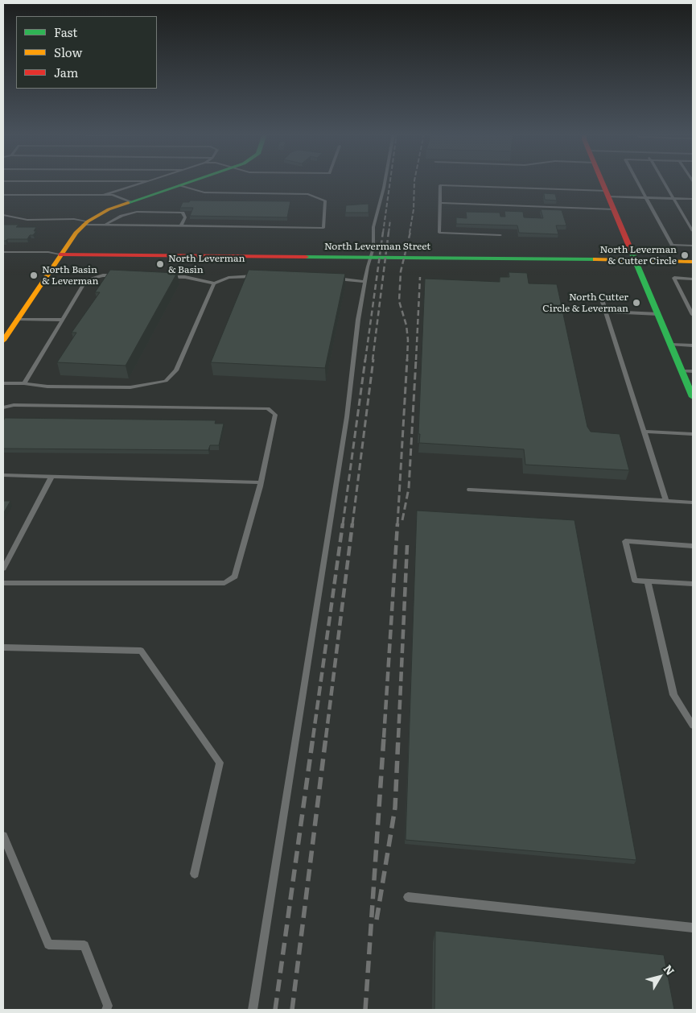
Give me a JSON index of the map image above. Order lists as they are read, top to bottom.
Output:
{
  "streets": {
    "street": ["North Leverman Street"]
  },
  "places": [
    "North Leverman & Cutter Circle",
    "North Leverman & Basin",
    "North Basin & Leverman",
    "North Cutter Circle & Leverman"
  ],
  "legend": ["Fast", "Slow", "Jam"],
  "north": "top right"
}
